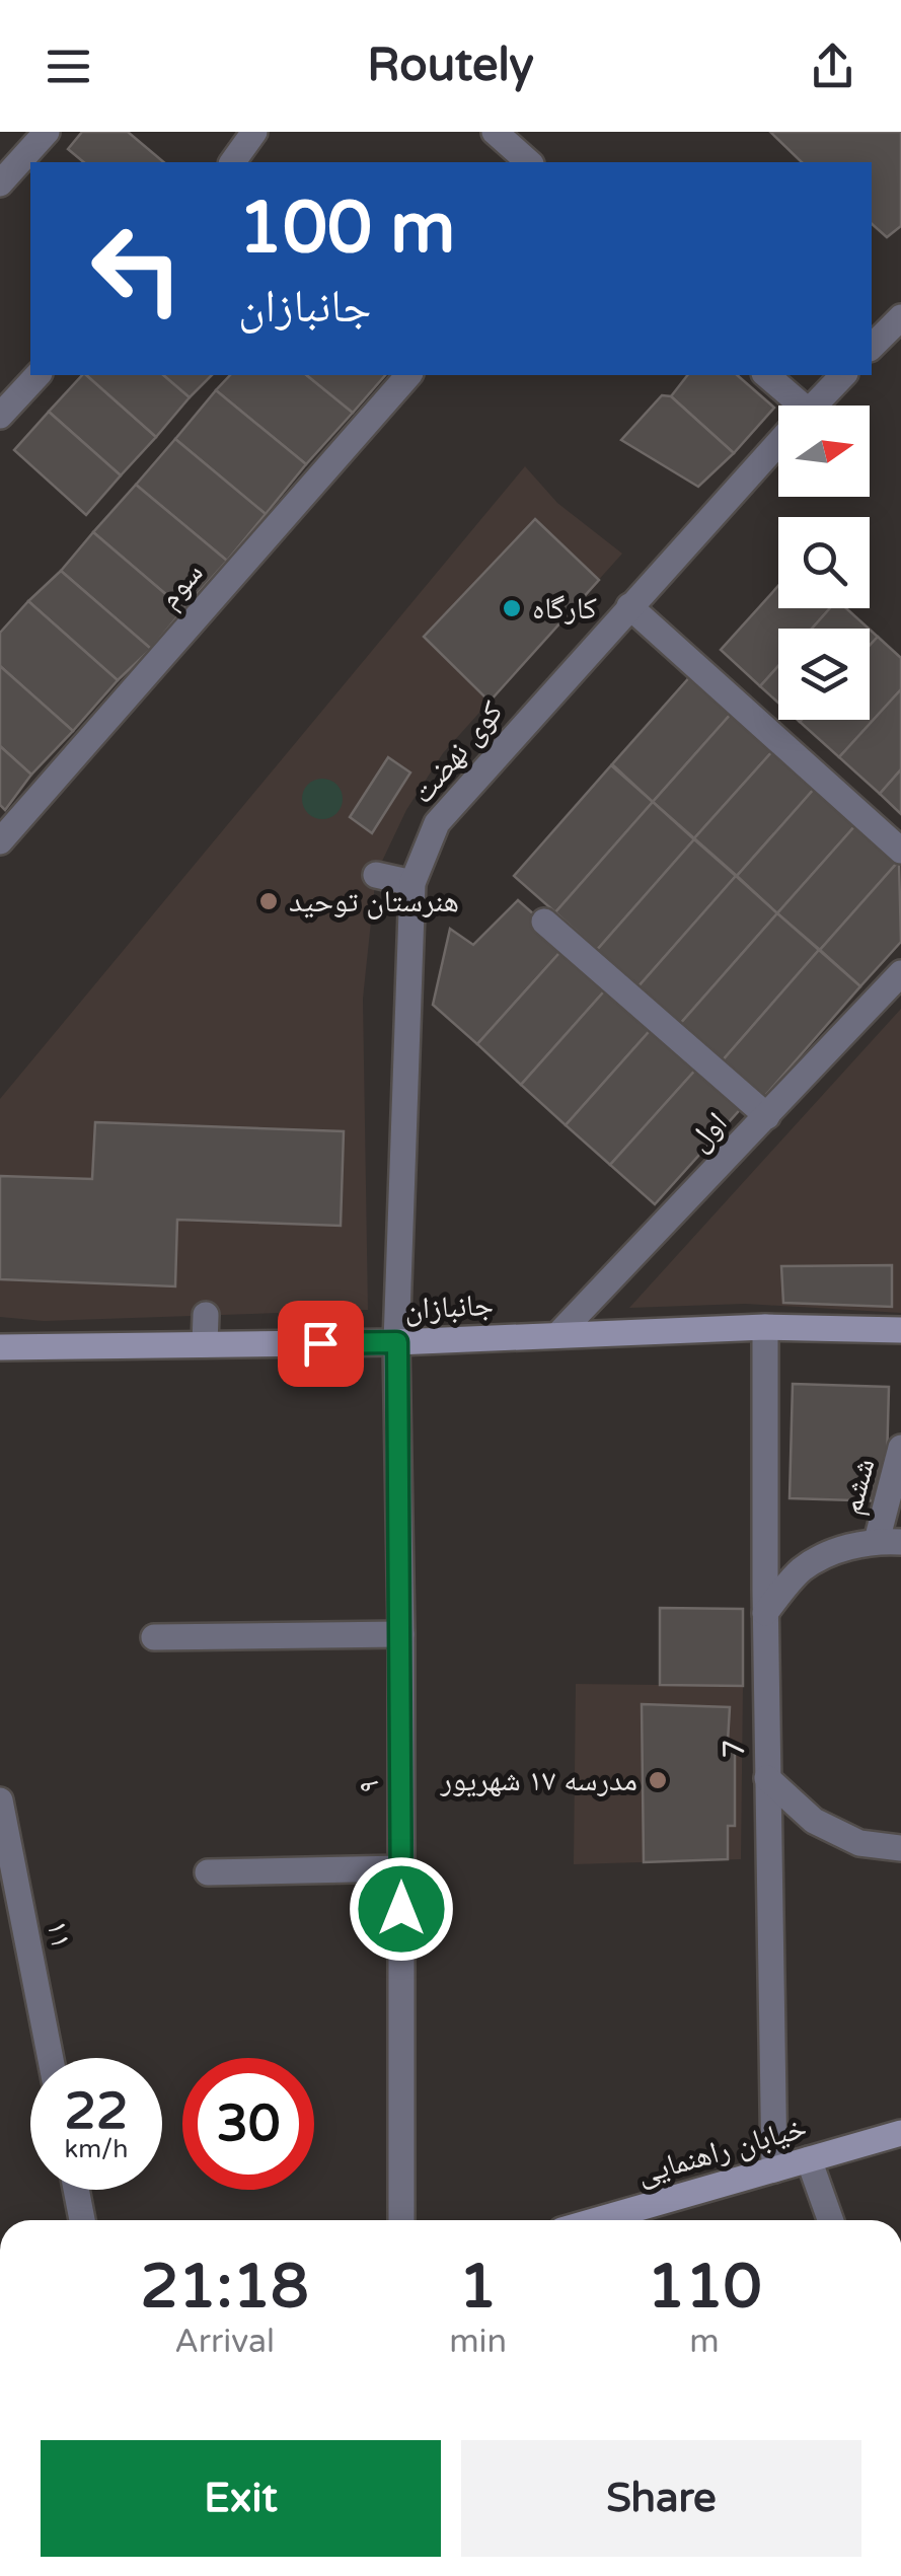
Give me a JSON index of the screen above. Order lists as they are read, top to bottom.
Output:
{
  "streets": {
    "main road": ["جانبازان", "خیابان راهنمایی"],
    "street": [
      "سوم",
      "کوی نهضت",
      "اول",
      "ششم",
      "7",
      "۹",
      "۱۱"
    ]
  },
  "crossings": [
    ["کوی نهضت", "جانبازان"],
    ["کوی نهضت", "۹"],
    ["اول", "جانبازان"],
    ["جانبازان", "7"],
    ["جانبازان", "۹"],
    ["7", "خیابان راهنمایی"]
  ],
  "places": ["کارگاه", "هنرستان توحید", "مدرسه ۱۷ شهریور"],
  "north": "right",
  "page": {
    "header": "Routely",
    "turn": ["100 m", "جانبازان"],
    "speed": "22 km/h",
    "limit": "30",
    "eta": [
      "21:18",
      "Arrival",
      "1",
      "min",
      "110",
      "m"
    ],
    "buttons": ["Exit", "Share"]
  }
}
